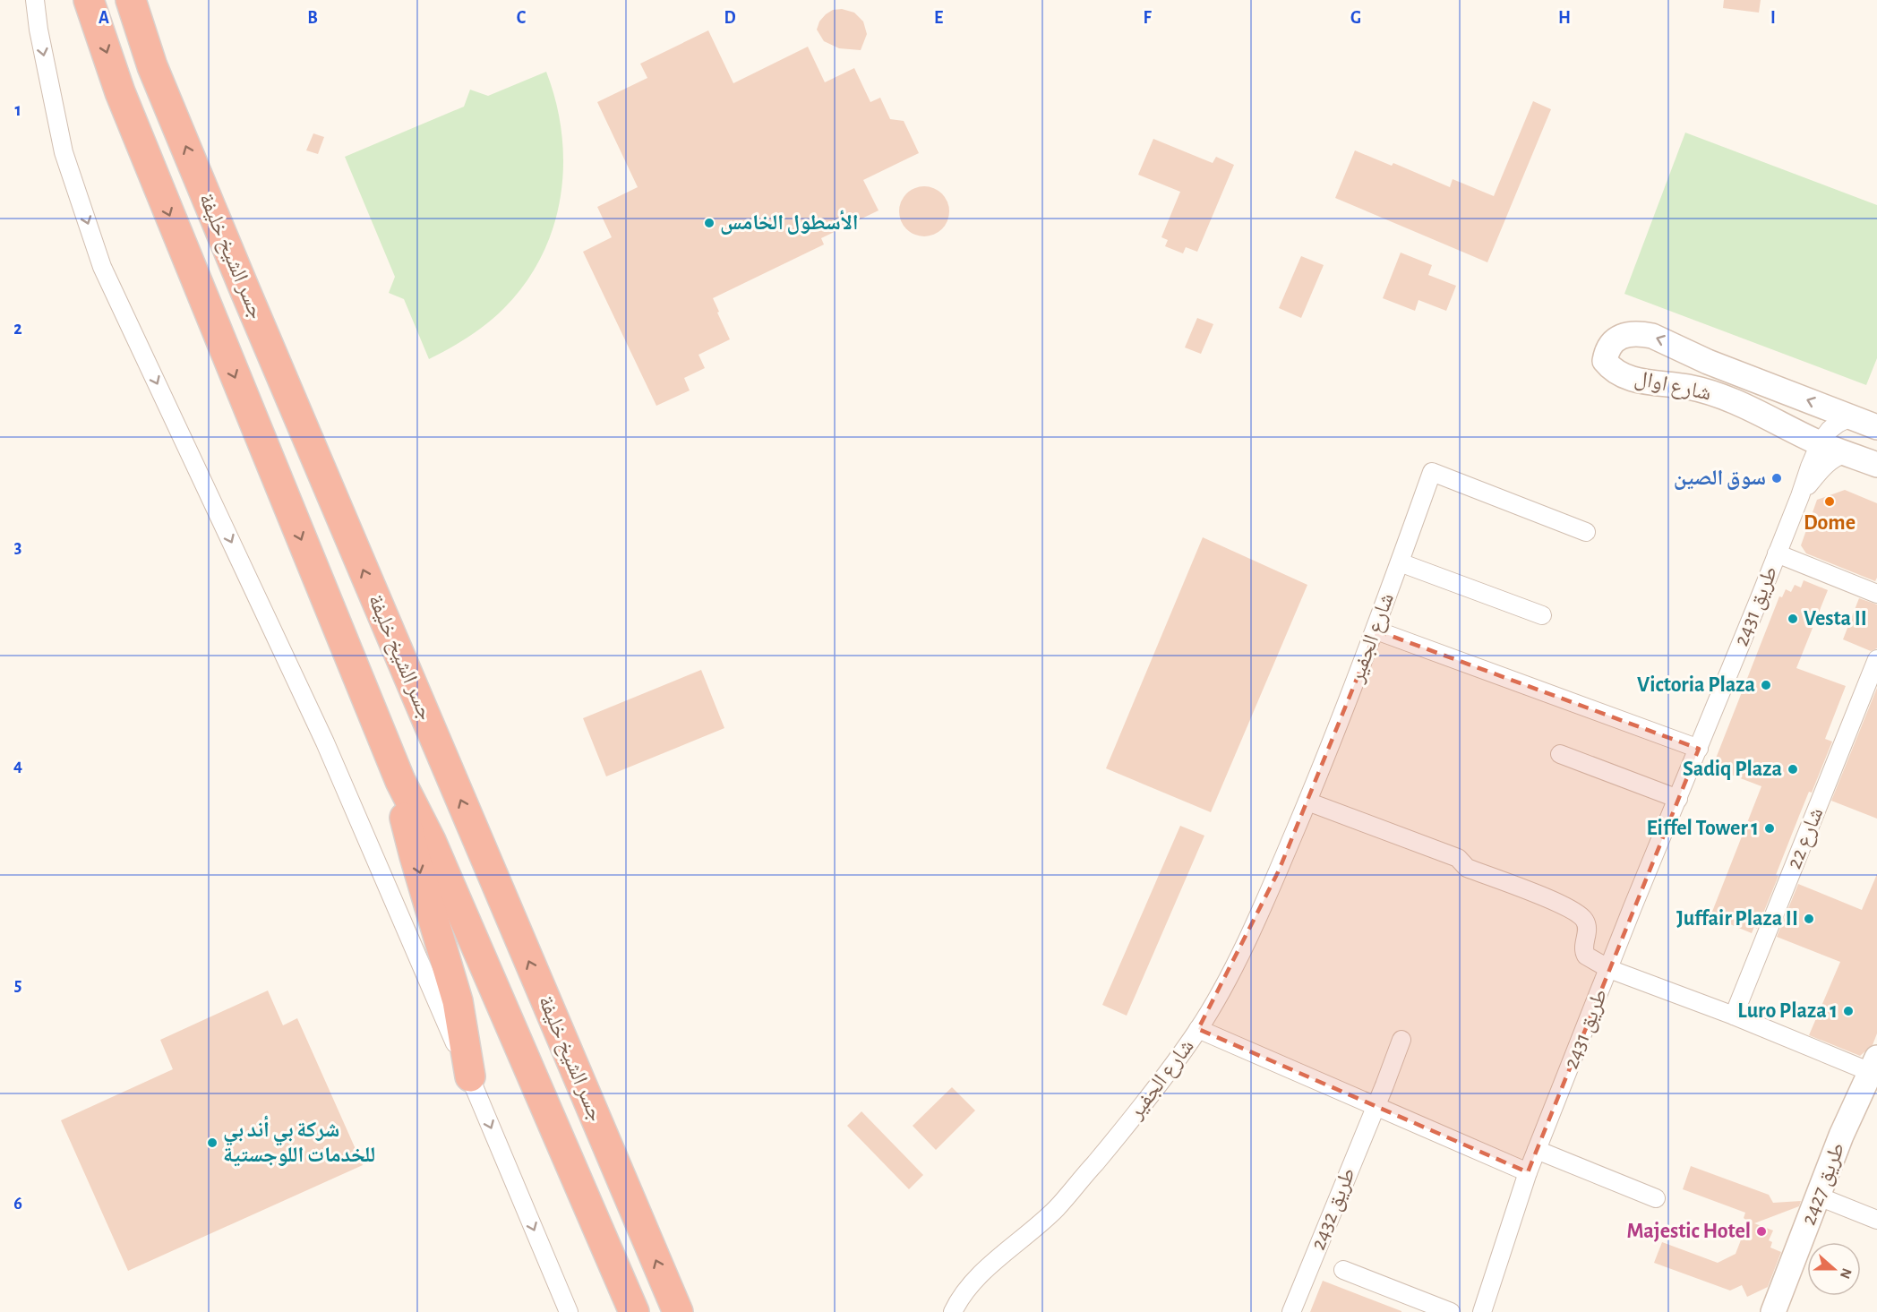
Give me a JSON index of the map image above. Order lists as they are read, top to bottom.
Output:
{
  "streets": {
    "highway": ["جسر الشيخ خليفة"],
    "main road": ["شارع اوال", "طريق 2427"],
    "street": [
      "طريق 2431",
      "شارع الجفير",
      "شارع 22",
      "طريق 2432"
    ]
  },
  "crossings": [
    ["شارع اوال", "طريق 2431"]
  ],
  "places": [
    "الأسطول الخامس",
    "سوق الصين",
    "Dome",
    "Vesta II",
    "Victoria Plaza",
    "Sadiq Plaza",
    "Eiffel Tower 1",
    "Juffair Plaza II",
    "Luro Plaza 1",
    "شركة بي أند بي للخدمات اللوجستية",
    "Majestic Hotel"
  ],
  "north": "right",
  "grid": {
    "columns": [
      "A",
      "B",
      "C",
      "D",
      "E",
      "F",
      "G",
      "H",
      "I"
    ],
    "rows": [
      "1",
      "2",
      "3",
      "4",
      "5",
      "6"
    ]
  }
}
